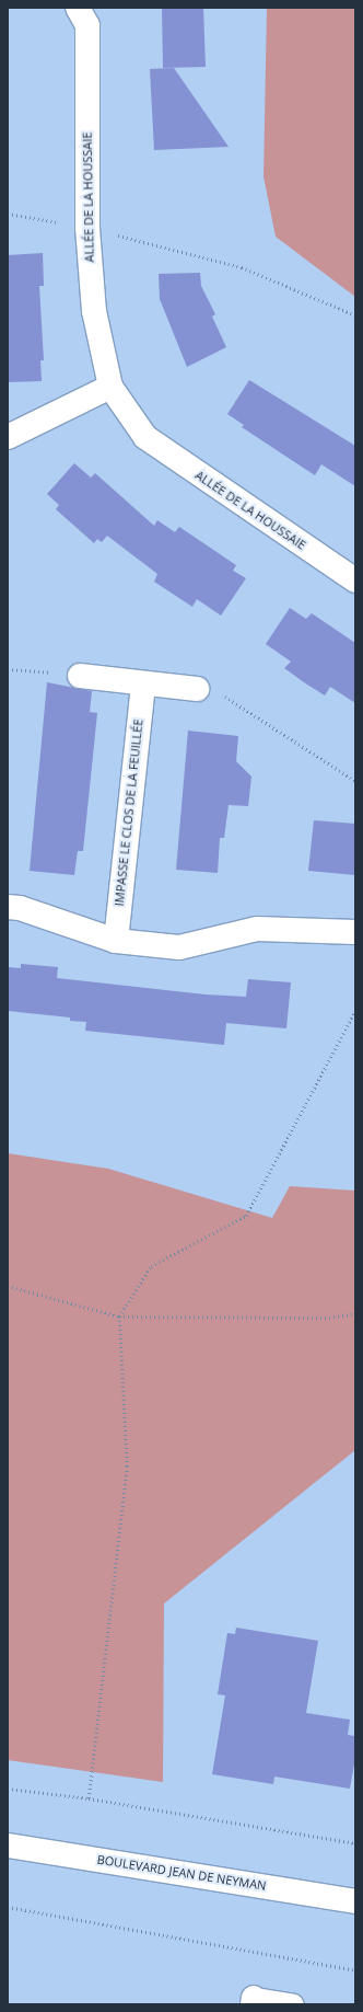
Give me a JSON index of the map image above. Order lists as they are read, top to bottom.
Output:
{
  "streets": {
    "street": ["ALLÉE DE LA HOUSSAIE", "IMPASSE LE CLOS DE LA FEUILLÉE", "BOULEVARD JEAN DE NEYMAN"]
  }
}
